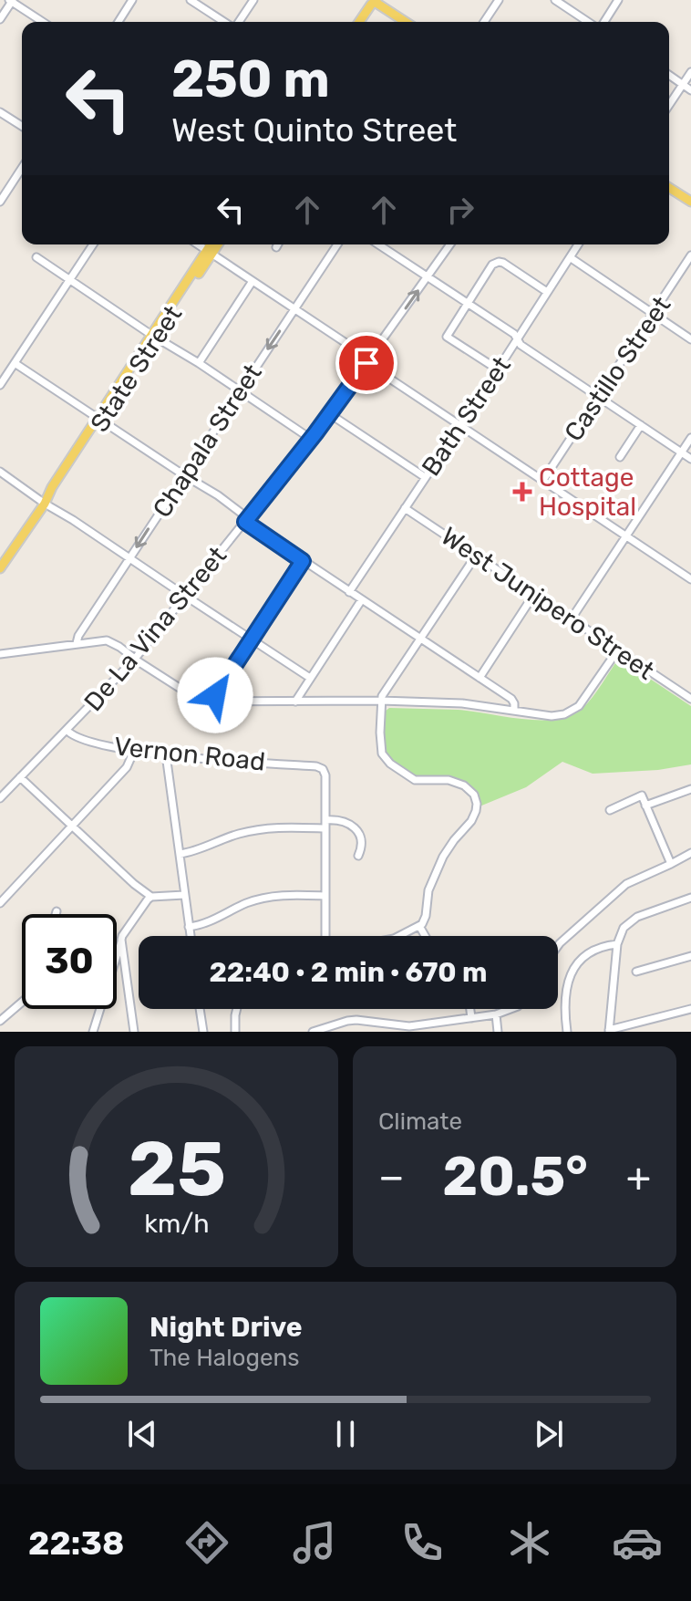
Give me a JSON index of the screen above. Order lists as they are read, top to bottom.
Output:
{
  "streets": {
    "main road": ["State Street"],
    "street": [
      "Castillo Street",
      "Bath Street",
      "Chapala Street",
      "West Junipero Street",
      "De La Vina Street",
      "Vernon Road"
    ]
  },
  "crossings": [
    ["Bath Street", "West Junipero Street"],
    ["De La Vina Street", "Vernon Road"]
  ],
  "places": {
    "health": ["Cottage Hospital"]
  },
  "page": {
    "turn": ["250 m", "West Quinto Street"],
    "limit": "30",
    "trip": "22:40 · 2 min · 670 m",
    "tile": "Climate",
    "heat": ["−", "20.5°", "+"],
    "song": ["Night Drive", "The Halogens"],
    "tabs": "22:38",
    "gauge": ["25", "km/h"]
  }
}
